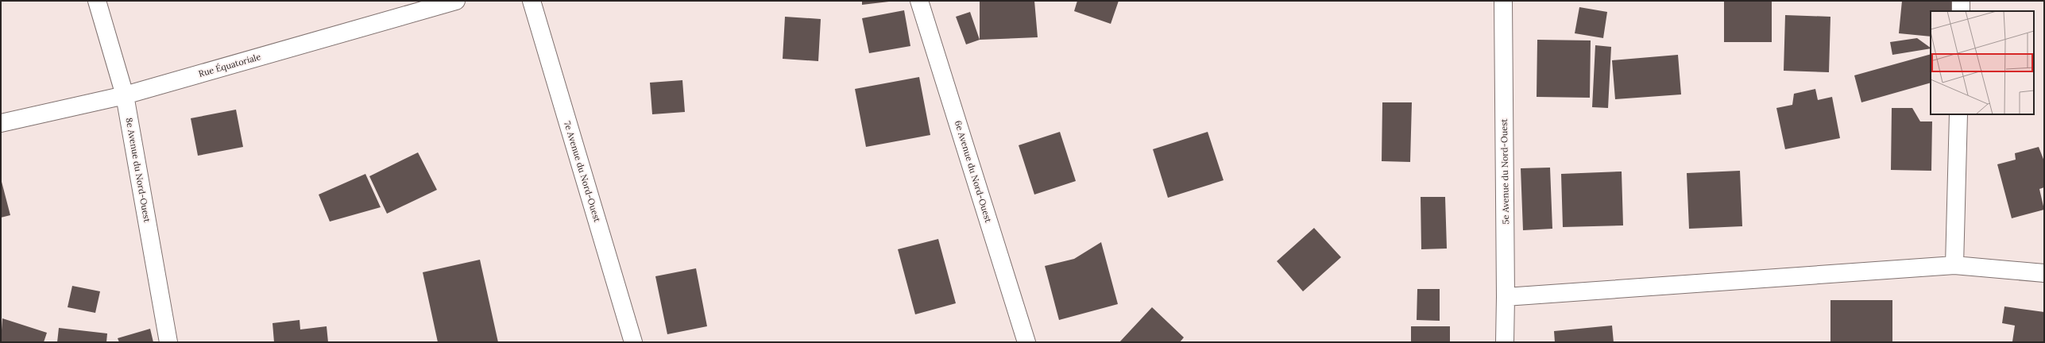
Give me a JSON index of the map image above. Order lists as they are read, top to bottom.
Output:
{
  "streets": {
    "street": [
      "Rue Équatoriale",
      "8e Avenue du Nord-Ouest",
      "7e Avenue du Nord-Ouest",
      "6e Avenue du Nord-Ouest",
      "5e Avenue du Nord-Ouest"
    ]
  },
  "crossings": [
    ["Rue Équatoriale", "8e Avenue du Nord-Ouest"]
  ]
}
